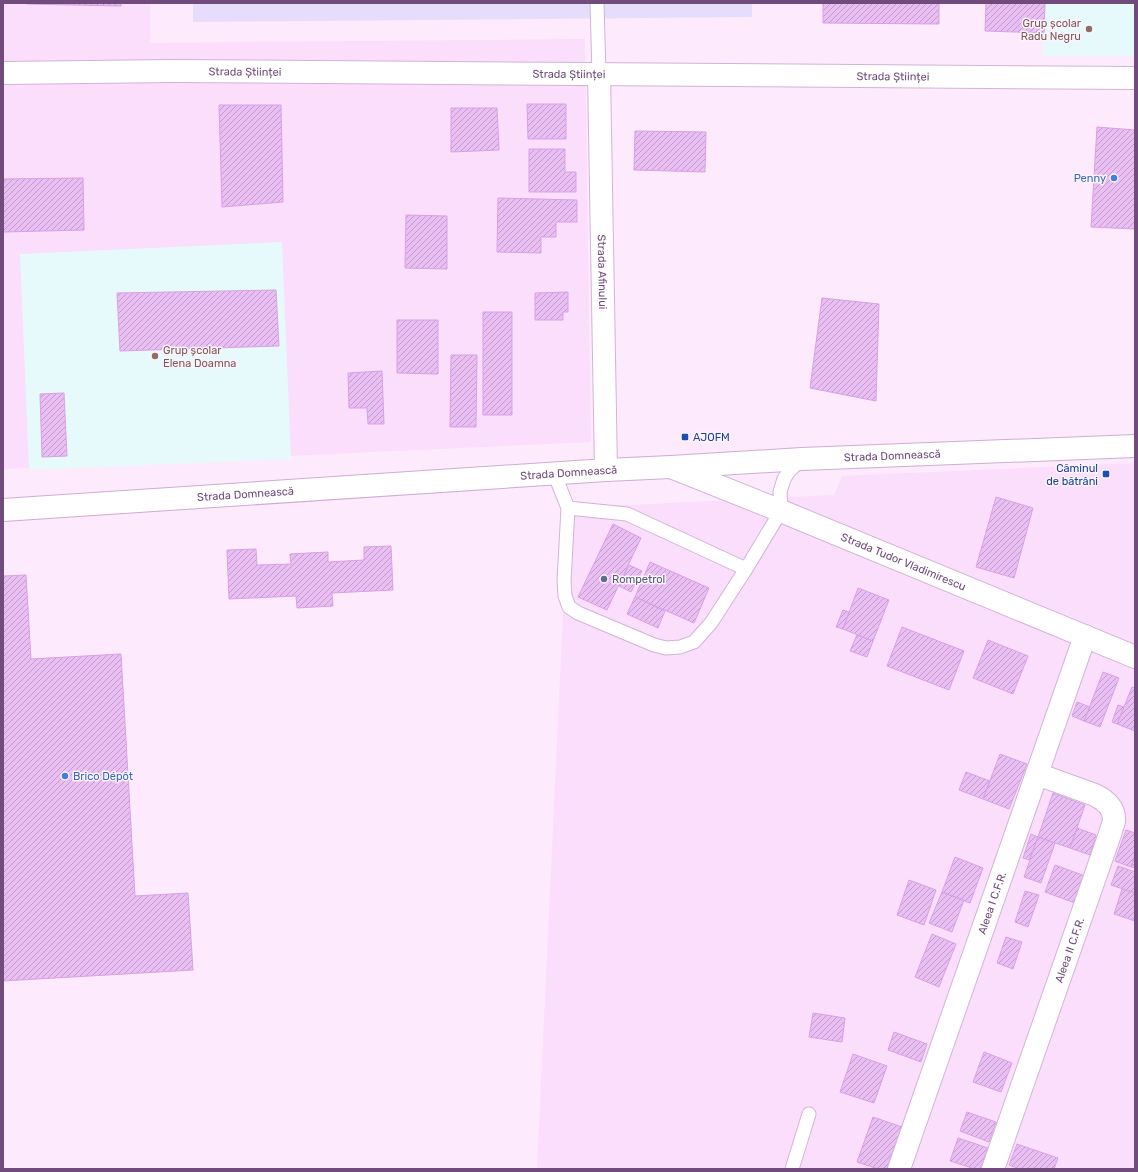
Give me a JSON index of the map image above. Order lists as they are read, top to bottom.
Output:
{
  "streets": {
    "street": [
      "Strada Științei",
      "Strada Afinului",
      "Strada Domnească",
      "Strada Tudor Vladimirescu",
      "Aleea I C.F.R.",
      "Aleea II C.F.R."
    ]
  },
  "crossings": [
    ["Strada Științei", "Strada Afinului"],
    ["Strada Afinului", "Strada Domnească"],
    ["Strada Domnească", "Strada Tudor Vladimirescu"],
    ["Strada Tudor Vladimirescu", "Aleea I C.F.R."],
    ["Aleea I C.F.R.", "Aleea II C.F.R."]
  ],
  "places": {
    "other": [
      "Grup școlar Radu Negru",
      "Penny",
      "Grup școlar Elena Doamna",
      "Rompetrol",
      "Brico Dépôt"
    ],
    "transit": ["AJOFM", "Căminul de bătrâni"]
  }
}
